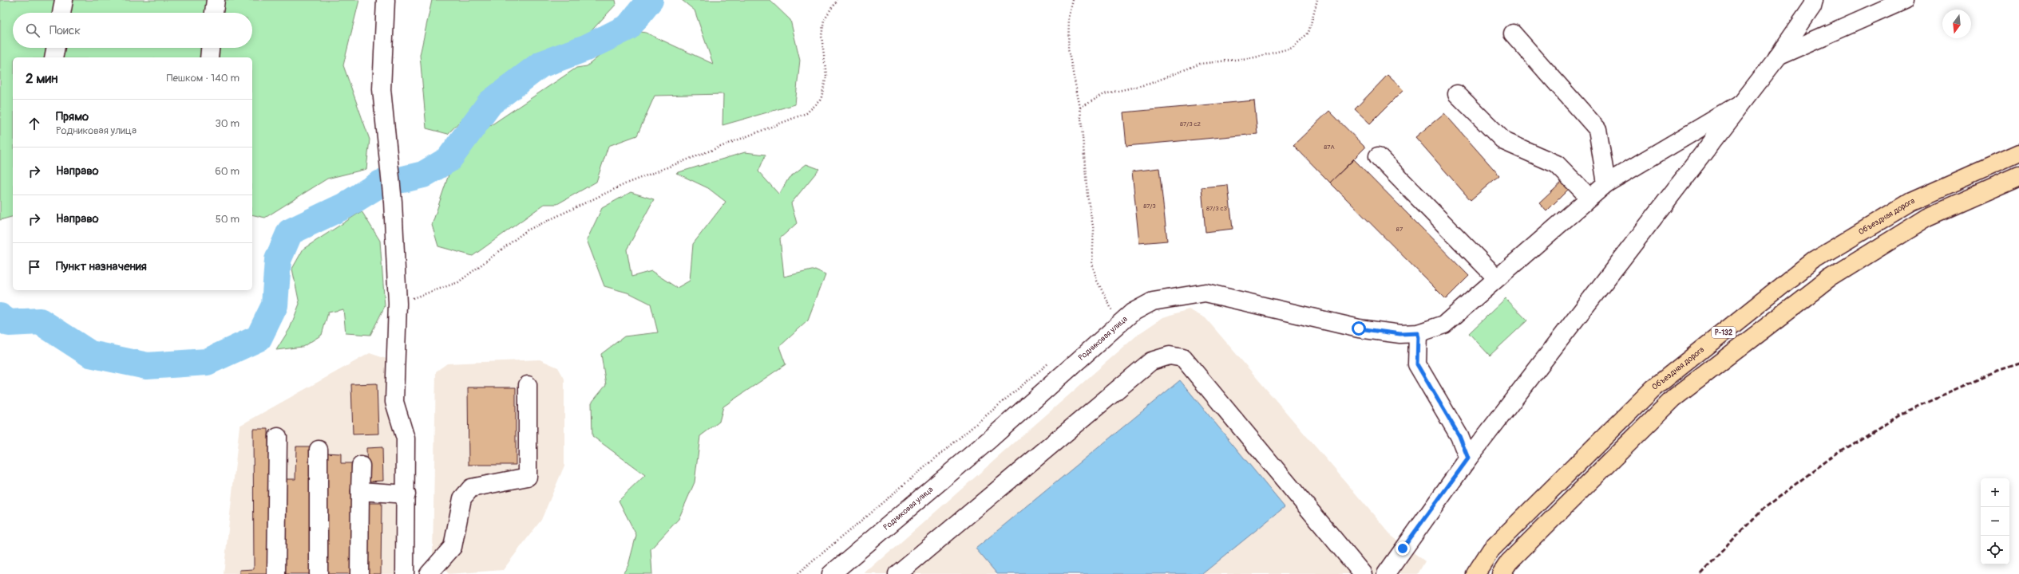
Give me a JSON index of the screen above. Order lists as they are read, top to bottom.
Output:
{
  "streets": {
    "highway": ["Объездная дорога", "Р-132"],
    "street": ["Родниковая улица"]
  },
  "house_numbers": [
    "87/3 с2",
    "87А",
    "87/3",
    "87/3 с3",
    "87"
  ],
  "north": "bottom",
  "page": {
    "search": "Поиск",
    "heading": ["2 мин", "Пешком · 140 m"],
    "list": [
      ["Прямо", "Родниковая улица", "30 m"],
      ["Направо", "60 m"],
      ["Направо", "50 m"],
      "Пункт назначения"
    ],
    "map_buttons": ["+", "−"]
  }
}
